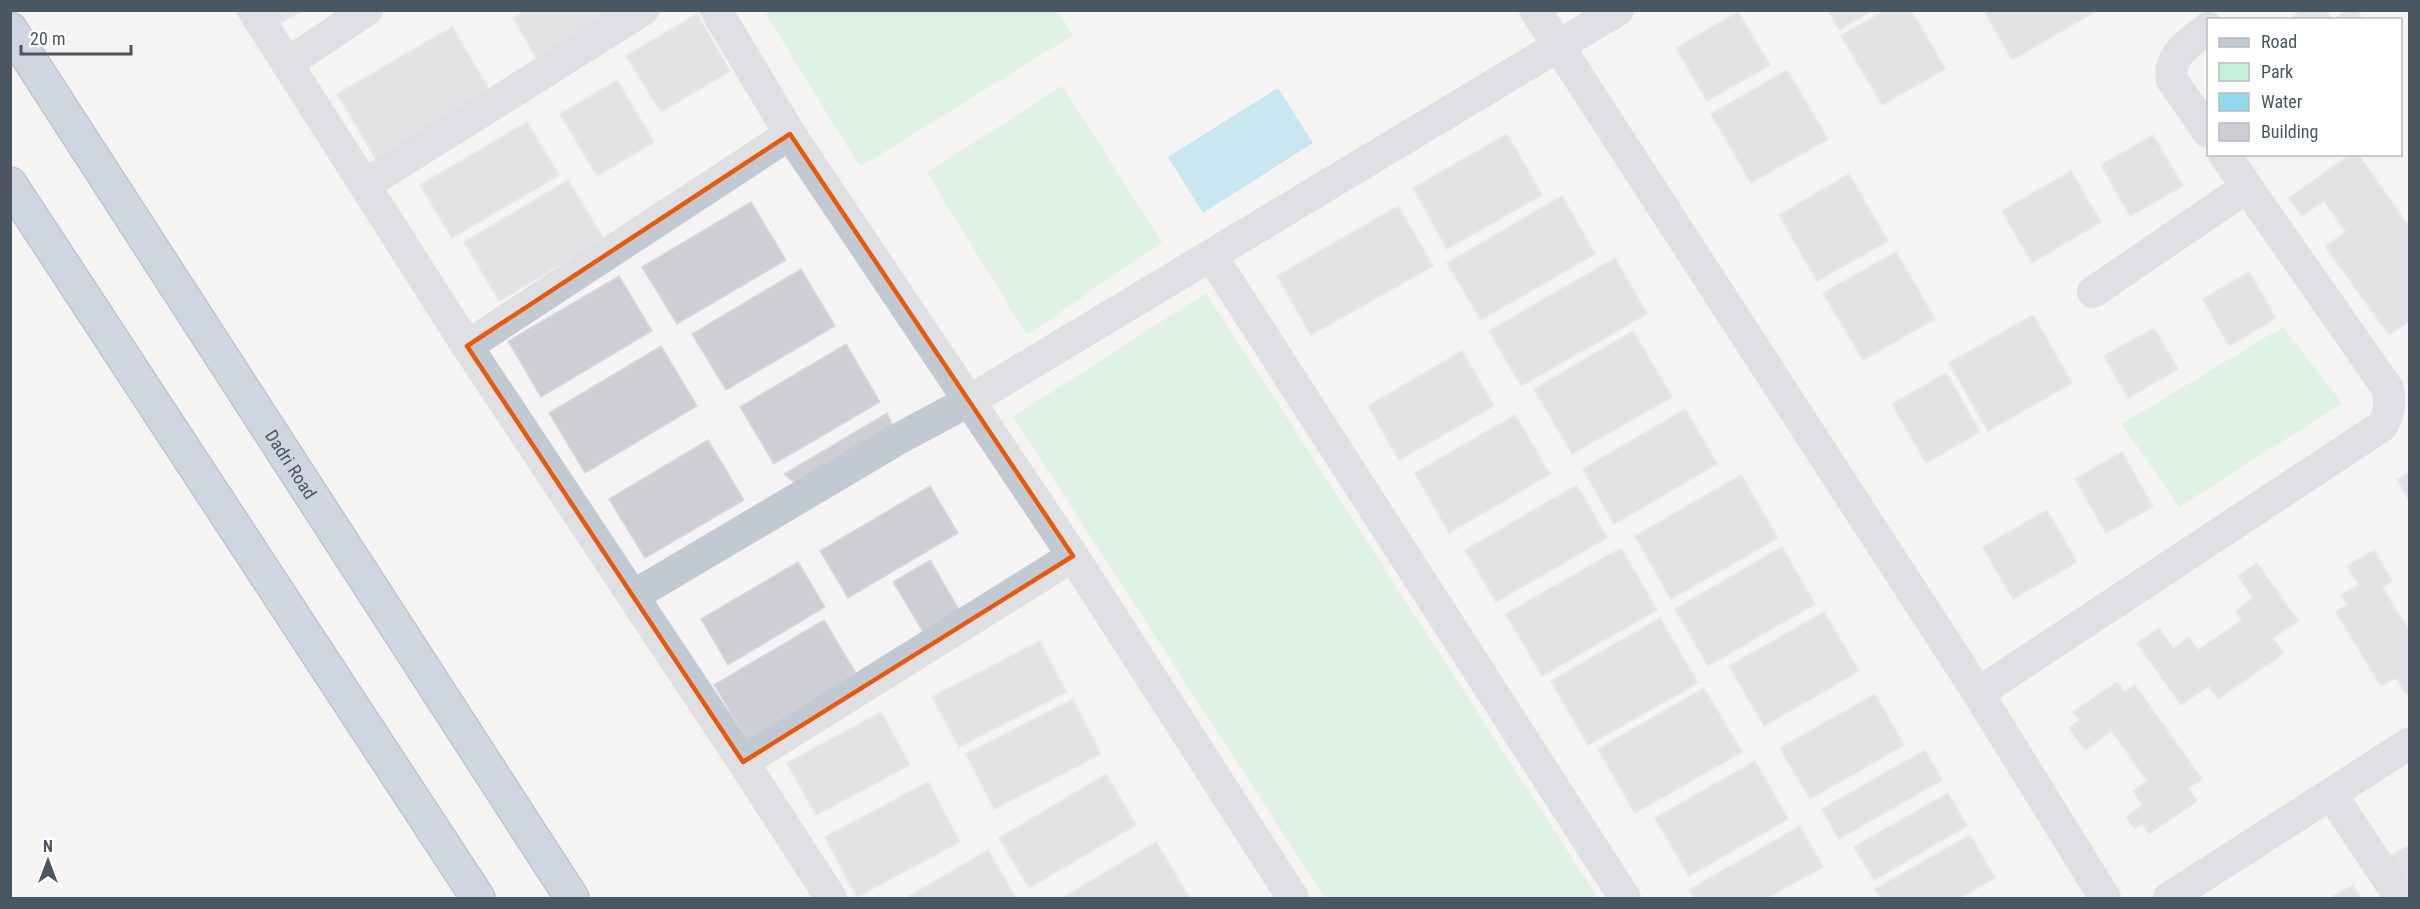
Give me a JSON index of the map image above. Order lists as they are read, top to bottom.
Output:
{
  "streets": {
    "highway": ["Dadri Road"]
  },
  "legend": [
    "Road",
    "Park",
    "Water",
    "Building"
  ],
  "scale_bar": "20 m",
  "north": "top"
}
